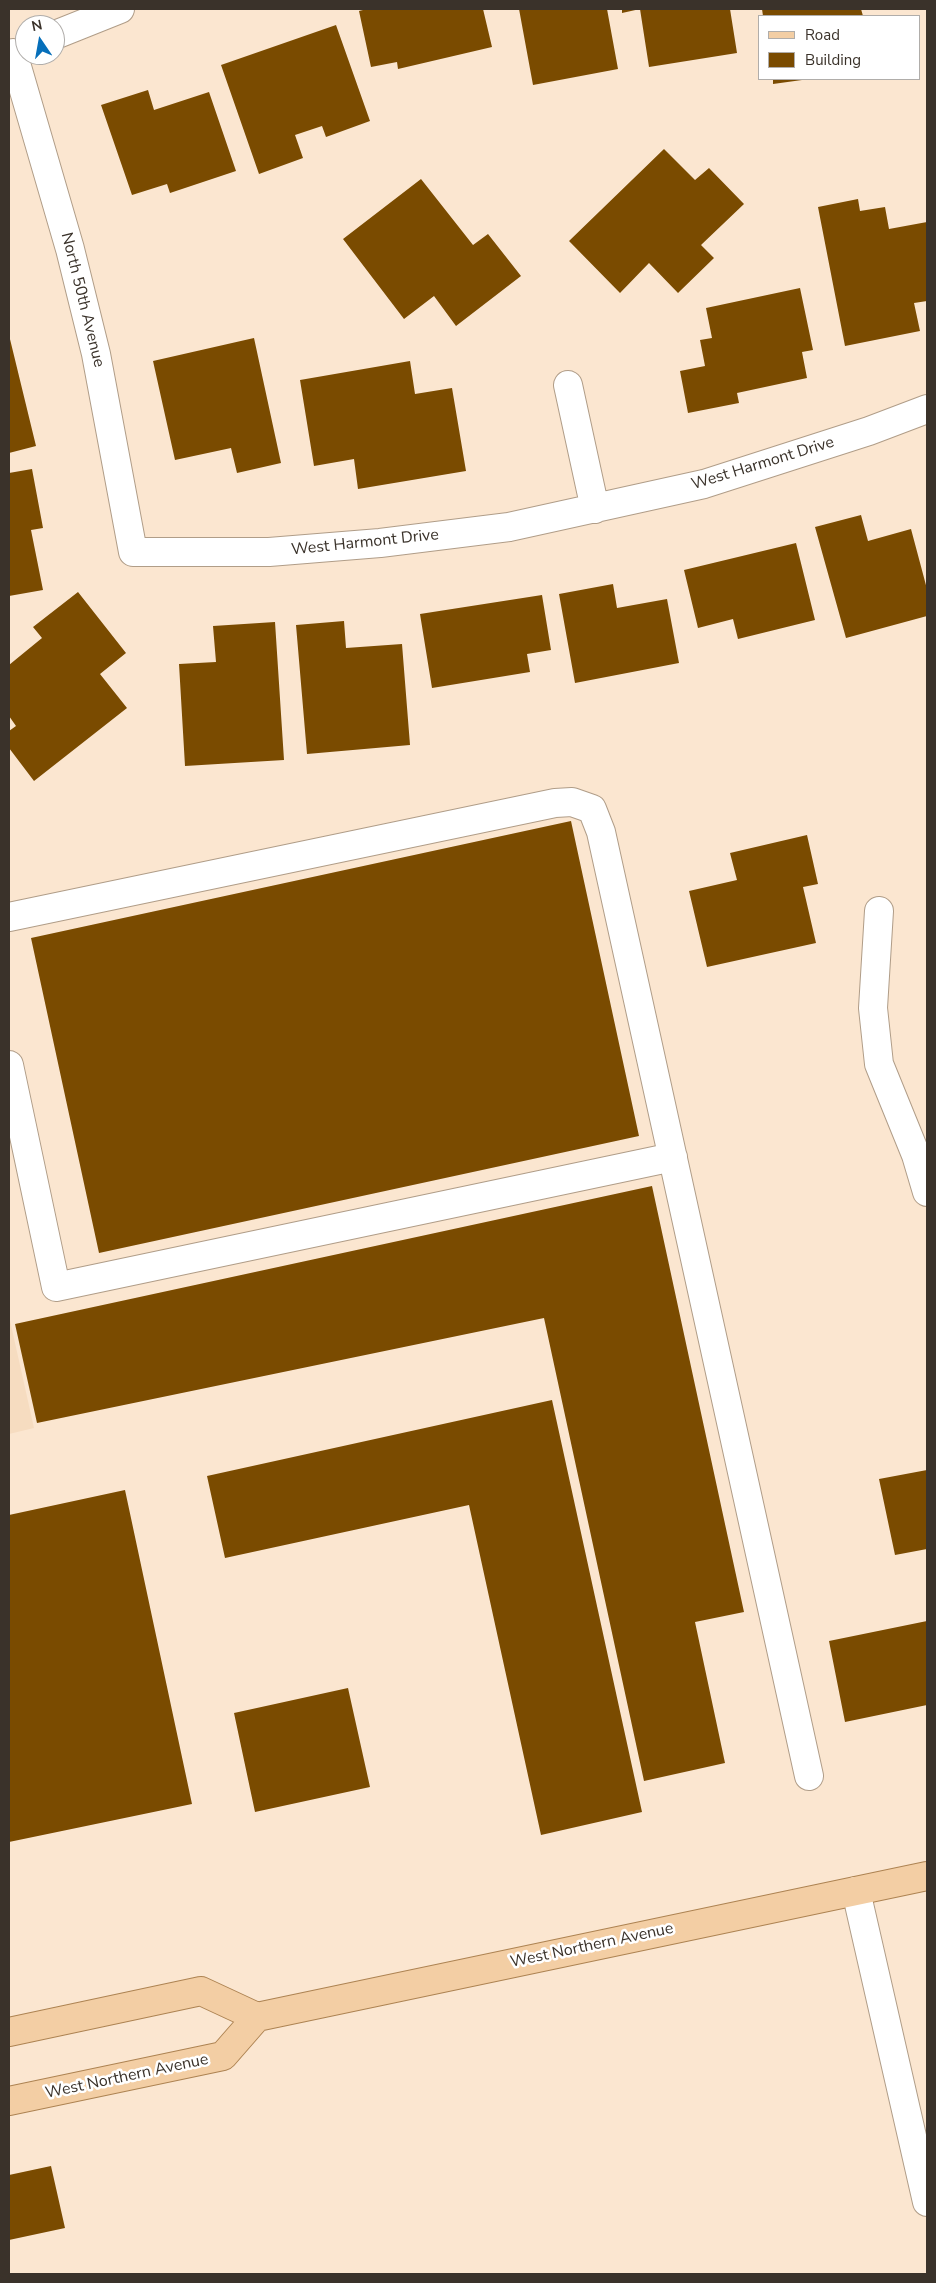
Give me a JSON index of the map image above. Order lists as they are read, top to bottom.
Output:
{
  "streets": {
    "main road": ["West Northern Avenue"],
    "street": ["North 50th Avenue", "West Harmont Drive"]
  },
  "crossings": [
    ["North 50th Avenue", "West Harmont Drive"]
  ],
  "legend": ["Road", "Building"],
  "north": "top"
}
